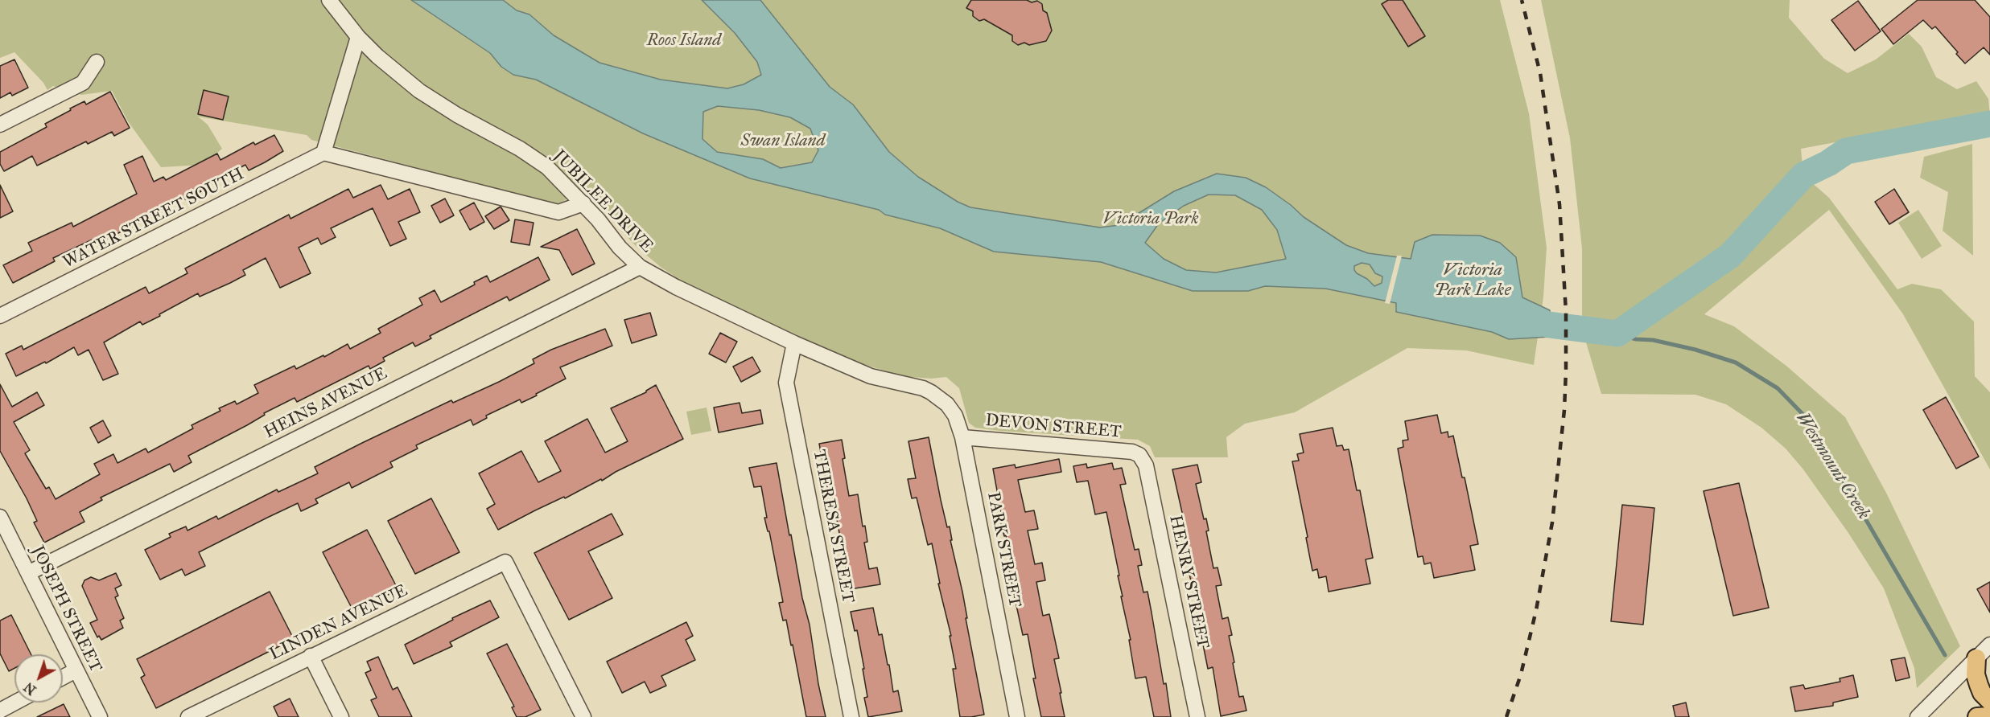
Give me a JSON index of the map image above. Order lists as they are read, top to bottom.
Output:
{
  "streets": {
    "street": [
      "JUBILEE DRIVE",
      "WATER STREET SOUTH",
      "HEINS AVENUE",
      "DEVON STREET",
      "THERESA STREET",
      "PARK STREET",
      "HENRY STREET",
      "JOSEPH STREET",
      "LINDEN AVENUE"
    ]
  },
  "crossings": [
    ["JUBILEE DRIVE", "HEINS AVENUE"],
    ["JUBILEE DRIVE", "THERESA STREET"],
    ["JUBILEE DRIVE", "PARK STREET"],
    ["HEINS AVENUE", "JOSEPH STREET"],
    ["DEVON STREET", "PARK STREET"],
    ["DEVON STREET", "HENRY STREET"]
  ],
  "water": ["Victoria Park Lake", "Westmount Creek"],
  "parks": ["Roos Island", "Swan Island", "Victoria Park"],
  "north": "bottom left"
}
